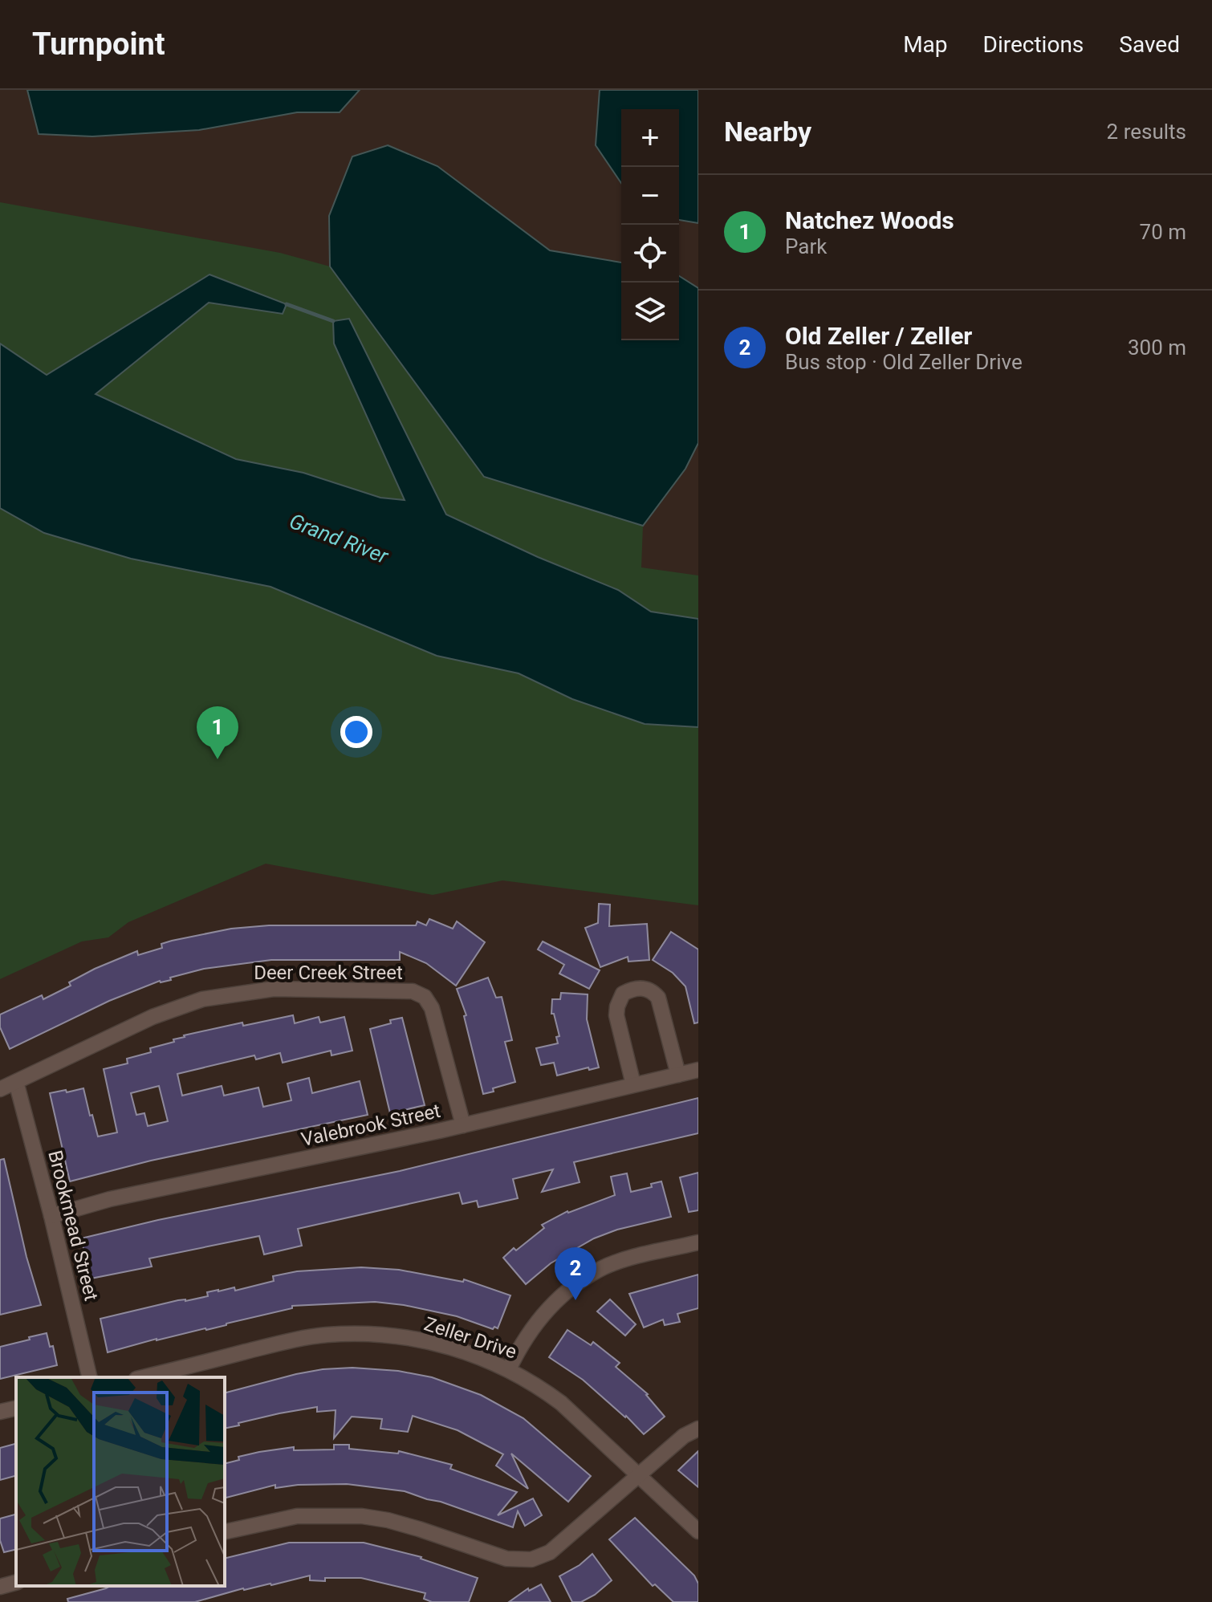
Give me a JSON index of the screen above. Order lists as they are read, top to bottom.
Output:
{
  "streets": {
    "street": [
      "Deer Creek Street",
      "Valebrook Street",
      "Brookmead Street",
      "Zeller Drive"
    ]
  },
  "crossings": [
    ["Deer Creek Street", "Valebrook Street"],
    ["Deer Creek Street", "Brookmead Street"],
    ["Valebrook Street", "Brookmead Street"]
  ],
  "water": ["Grand River"],
  "page": {
    "header": "Turnpoint",
    "nav": ["Map", "Directions", "Saved"],
    "heading": ["Nearby", "2 results"],
    "map_buttons": ["+", "−"],
    "list": [
      {
        "mark": "1",
        "name": "Natchez Woods",
        "note": "Park",
        "value": "70 m"
      },
      {
        "mark": "2",
        "name": "Old Zeller / Zeller",
        "note": "Bus stop · Old Zeller Drive",
        "value": "300 m"
      }
    ],
    "pins": ["1", "2"]
  }
}
